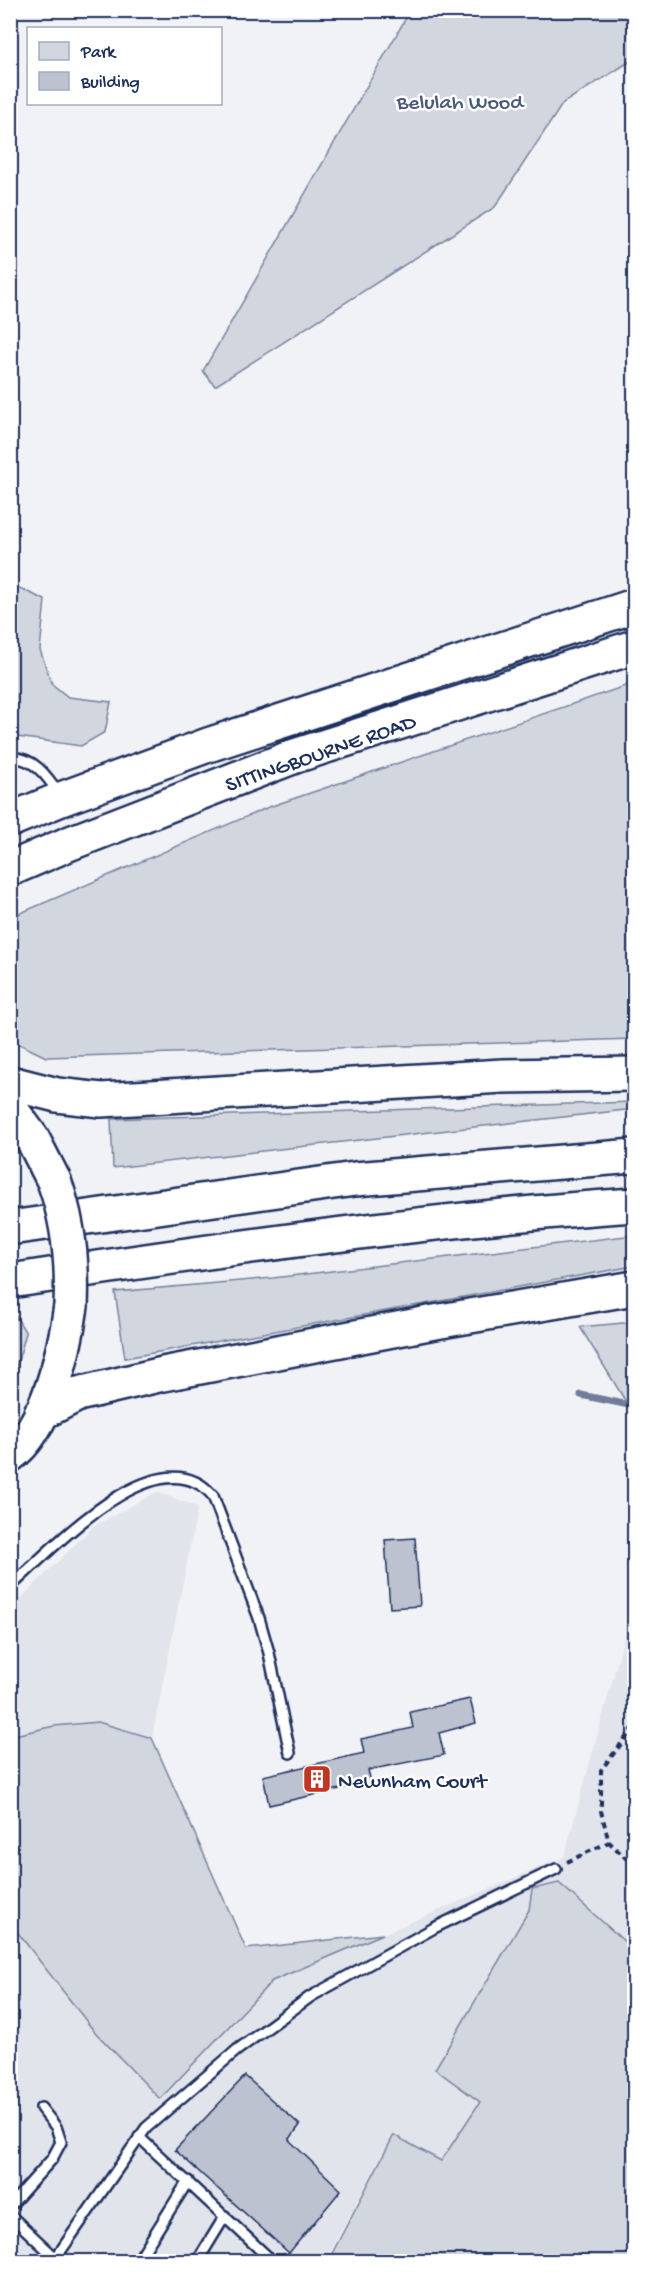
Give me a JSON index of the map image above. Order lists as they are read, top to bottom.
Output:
{
  "streets": {
    "highway": ["SITTINGBOURNE ROAD"]
  },
  "parks": ["Belulah Wood"],
  "places": {
    "building": ["Newnham Court"]
  },
  "legend": ["Park", "Building"]
}
